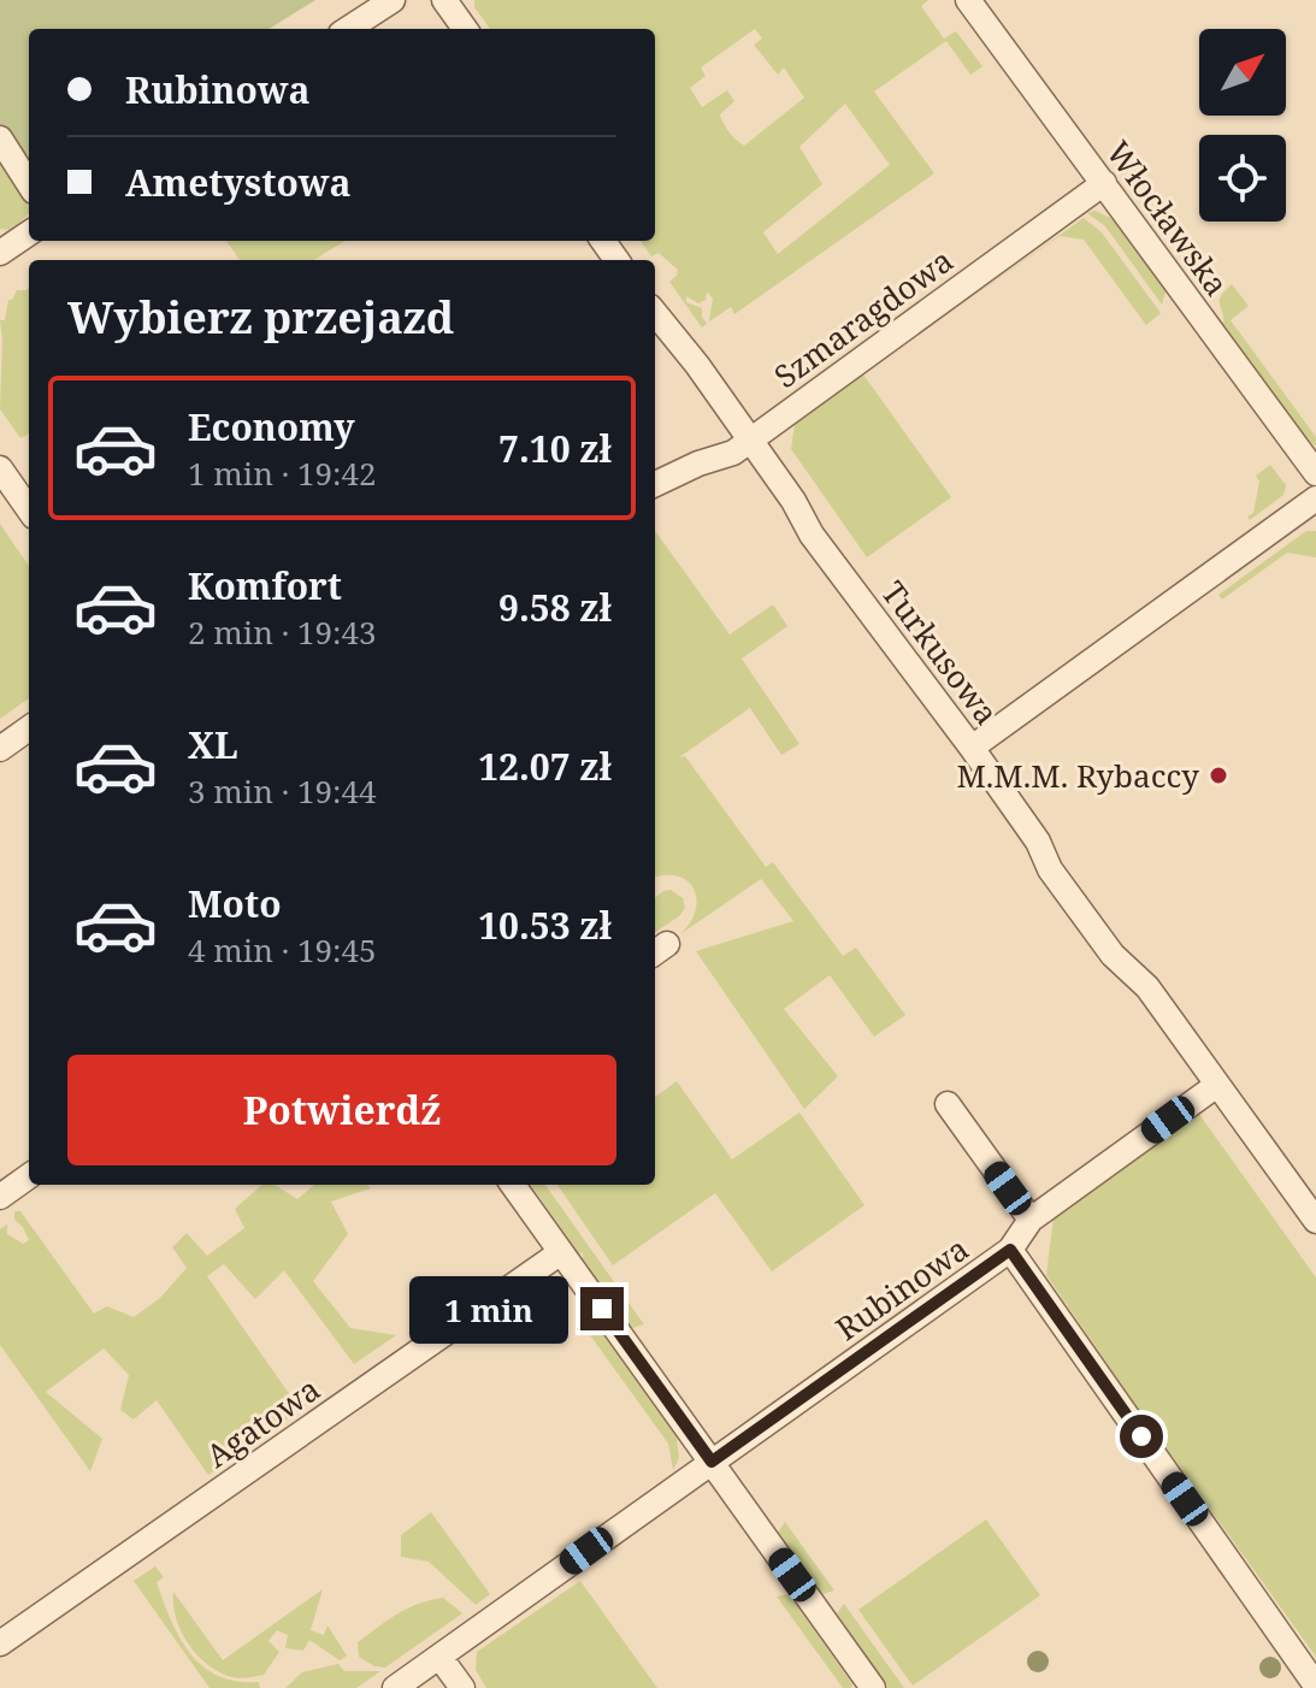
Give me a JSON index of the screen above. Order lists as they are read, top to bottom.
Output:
{
  "streets": {
    "street": [
      "Włocławska",
      "Szmaragdowa",
      "Turkusowa",
      "Rubinowa",
      "Agatowa"
    ]
  },
  "crossings": [
    ["Włocławska", "Szmaragdowa"],
    ["Szmaragdowa", "Turkusowa"]
  ],
  "places": ["M.M.M. Rybaccy"],
  "north": "top right",
  "page": {
    "banner": ["Rubinowa", "Ametystowa"],
    "heading": "Wybierz przejazd",
    "list": [
      {
        "name": "Economy",
        "note": "1 min · 19:42",
        "value": "7.10 zł"
      },
      {
        "name": "Komfort",
        "note": "2 min · 19:43",
        "value": "9.58 zł"
      },
      {
        "name": "XL",
        "note": "3 min · 19:44",
        "value": "12.07 zł"
      },
      {
        "name": "Moto",
        "note": "4 min · 19:45",
        "value": "10.53 zł"
      }
    ],
    "buttons": "Potwierdź",
    "bubble": "1 min"
  }
}
